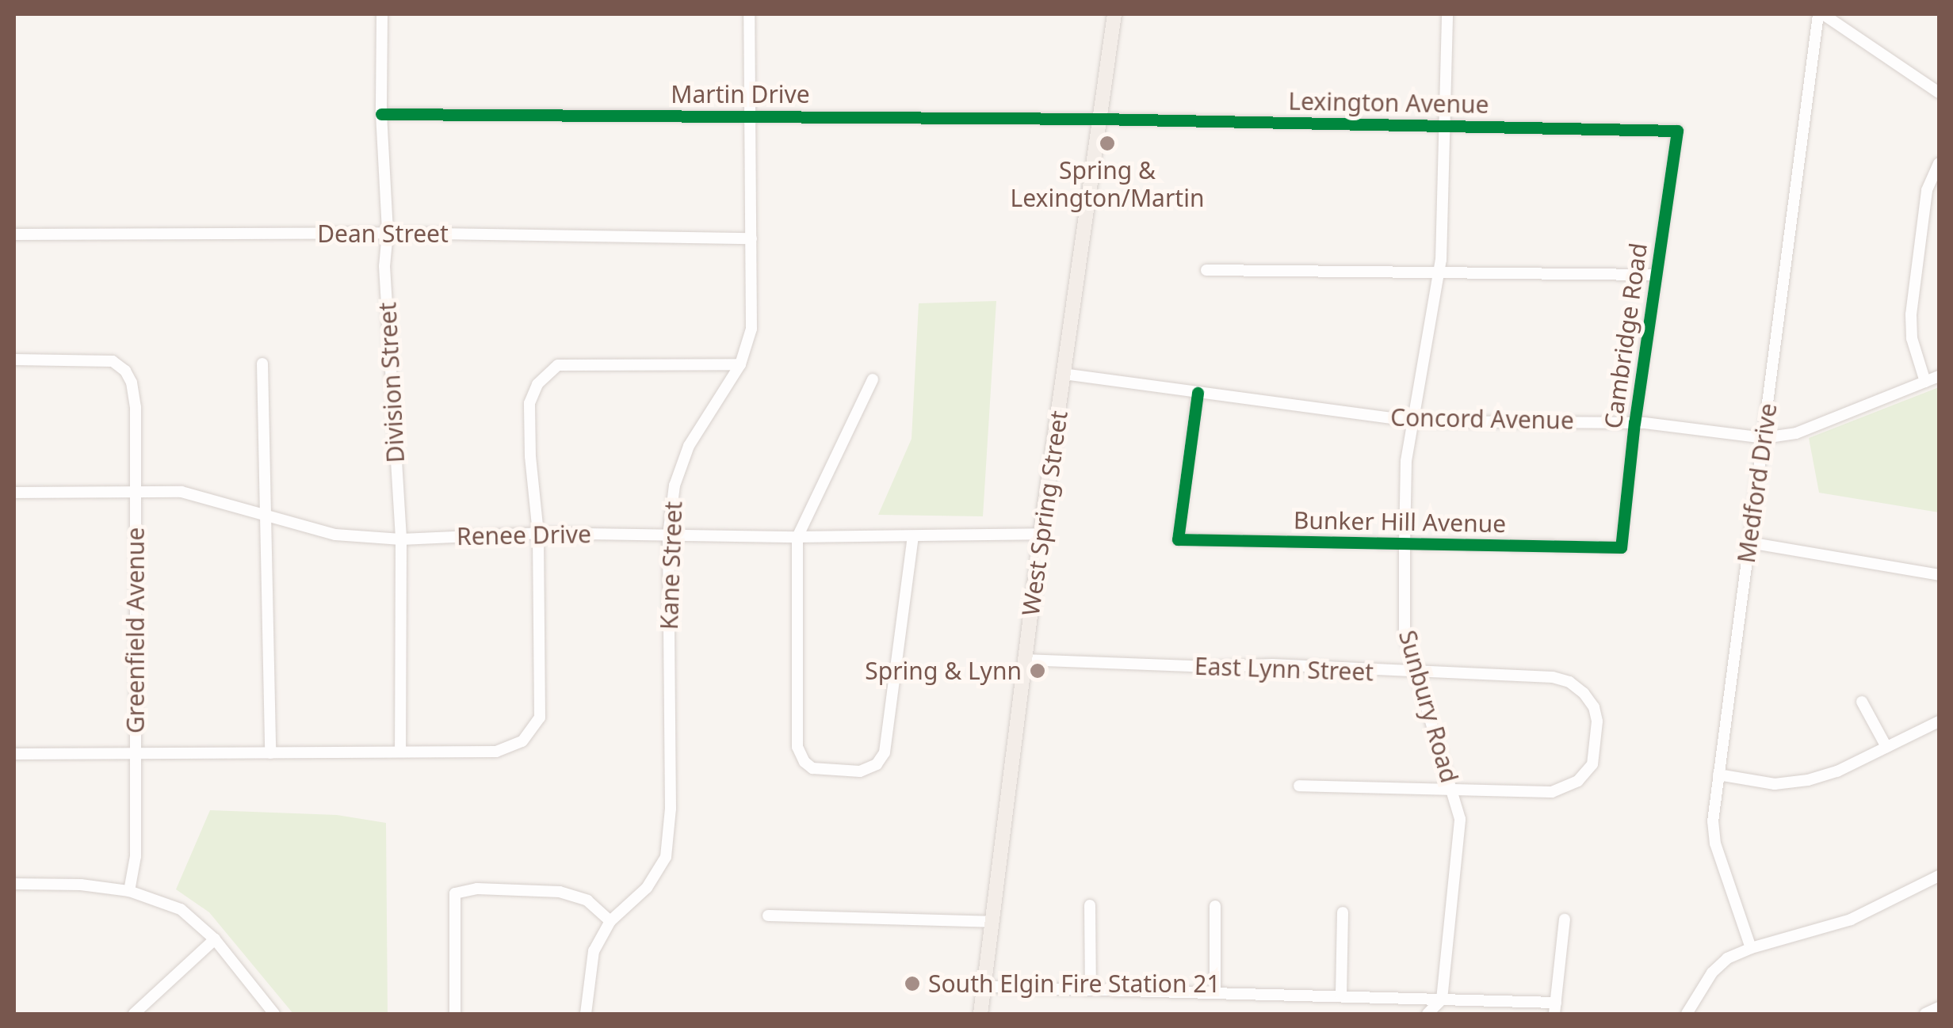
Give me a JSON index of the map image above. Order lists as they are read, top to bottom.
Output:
{
  "streets": {
    "main road": ["West Spring Street"],
    "street": [
      "Martin Drive",
      "Lexington Avenue",
      "Dean Street",
      "Cambridge Road",
      "Division Street",
      "Concord Avenue",
      "Medford Drive",
      "Bunker Hill Avenue",
      "Renee Drive",
      "Kane Street",
      "Greenfield Avenue",
      "East Lynn Street",
      "Sunbury Road"
    ]
  },
  "crossings": [
    ["Martin Drive", "Lexington Avenue"],
    ["Martin Drive", "Division Street"],
    ["Martin Drive", "West Spring Street"],
    ["Martin Drive", "Kane Street"],
    ["Lexington Avenue", "Cambridge Road"],
    ["Lexington Avenue", "West Spring Street"],
    ["Lexington Avenue", "Sunbury Road"],
    ["Dean Street", "Division Street"],
    ["Dean Street", "Kane Street"],
    ["Cambridge Road", "Concord Avenue"],
    ["Cambridge Road", "Bunker Hill Avenue"],
    ["Division Street", "Renee Drive"],
    ["Concord Avenue", "Medford Drive"],
    ["Concord Avenue", "West Spring Street"],
    ["Concord Avenue", "Bunker Hill Avenue"],
    ["Concord Avenue", "Sunbury Road"],
    ["West Spring Street", "Renee Drive"],
    ["West Spring Street", "East Lynn Street"],
    ["Bunker Hill Avenue", "Sunbury Road"],
    ["Renee Drive", "Kane Street"],
    ["Renee Drive", "Greenfield Avenue"],
    ["East Lynn Street", "Sunbury Road"]
  ],
  "places": ["Spring & Lexington/Martin", "Spring & Lynn", "South Elgin Fire Station 21"]
}
